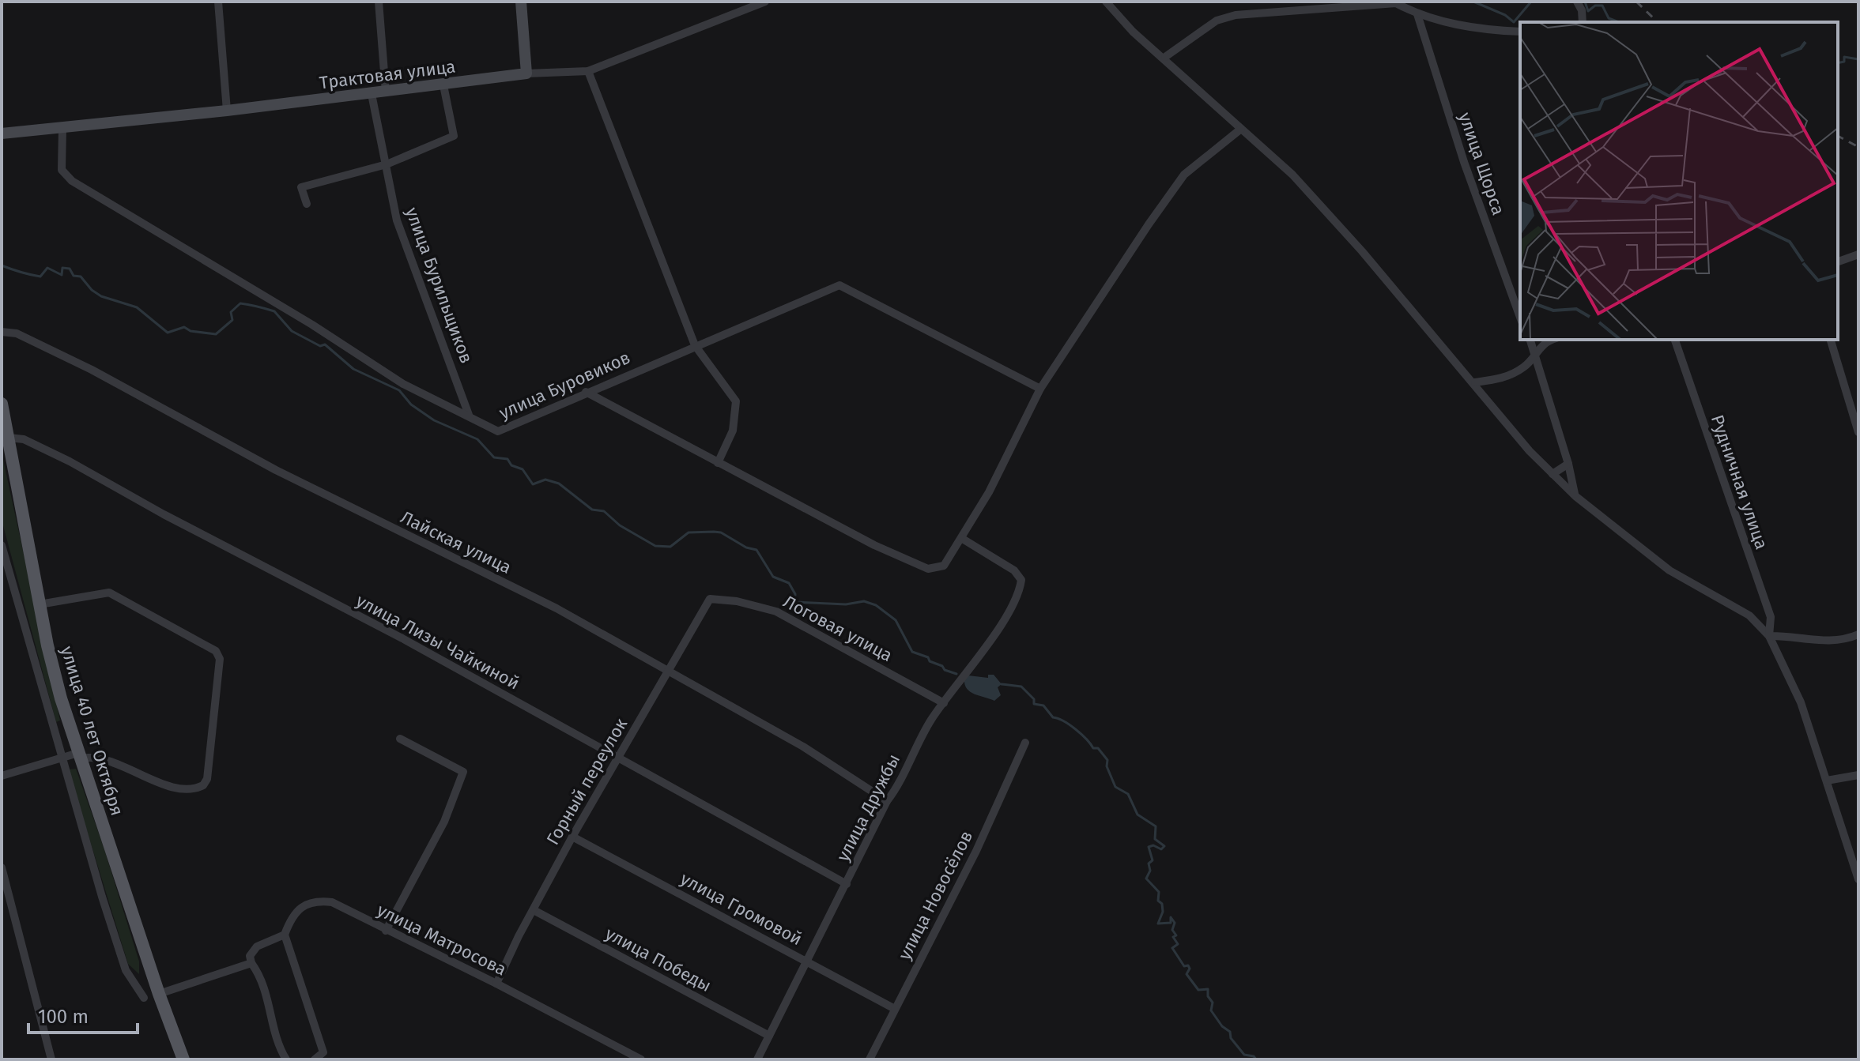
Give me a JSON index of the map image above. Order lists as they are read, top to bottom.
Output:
{
  "streets": {
    "main road": ["улица 40 лет Октября"],
    "street": [
      "Трактовая улица",
      "улица Щорса",
      "улица Бурильщиков",
      "улица Буровиков",
      "Рудничная улица",
      "Лайская улица",
      "Логовая улица",
      "улица Лизы Чайкиной",
      "Горный переулок",
      "улица Дружбы",
      "улица Новосёлов",
      "улица Громовой",
      "улица Матросова",
      "улица Победы"
    ]
  },
  "crossings": [
    ["Трактовая улица", "улица Бурильщиков"],
    ["Трактовая улица", "улица Буровиков"],
    ["улица Бурильщиков", "улица Буровиков"],
    ["Лайская улица", "Горный переулок"],
    ["Лайская улица", "улица Дружбы"],
    ["Логовая улица", "Горный переулок"],
    ["Логовая улица", "улица Дружбы"],
    ["улица Лизы Чайкиной", "улица 40 лет Октября"],
    ["улица Лизы Чайкиной", "Горный переулок"],
    ["улица Лизы Чайкиной", "улица Дружбы"],
    ["Горный переулок", "улица Громовой"],
    ["Горный переулок", "улица Матросова"],
    ["Горный переулок", "улица Победы"],
    ["улица Дружбы", "улица Громовой"],
    ["улица Дружбы", "улица Победы"],
    ["улица Новосёлов", "улица Громовой"]
  ],
  "scale_bar": "100 m"
}
